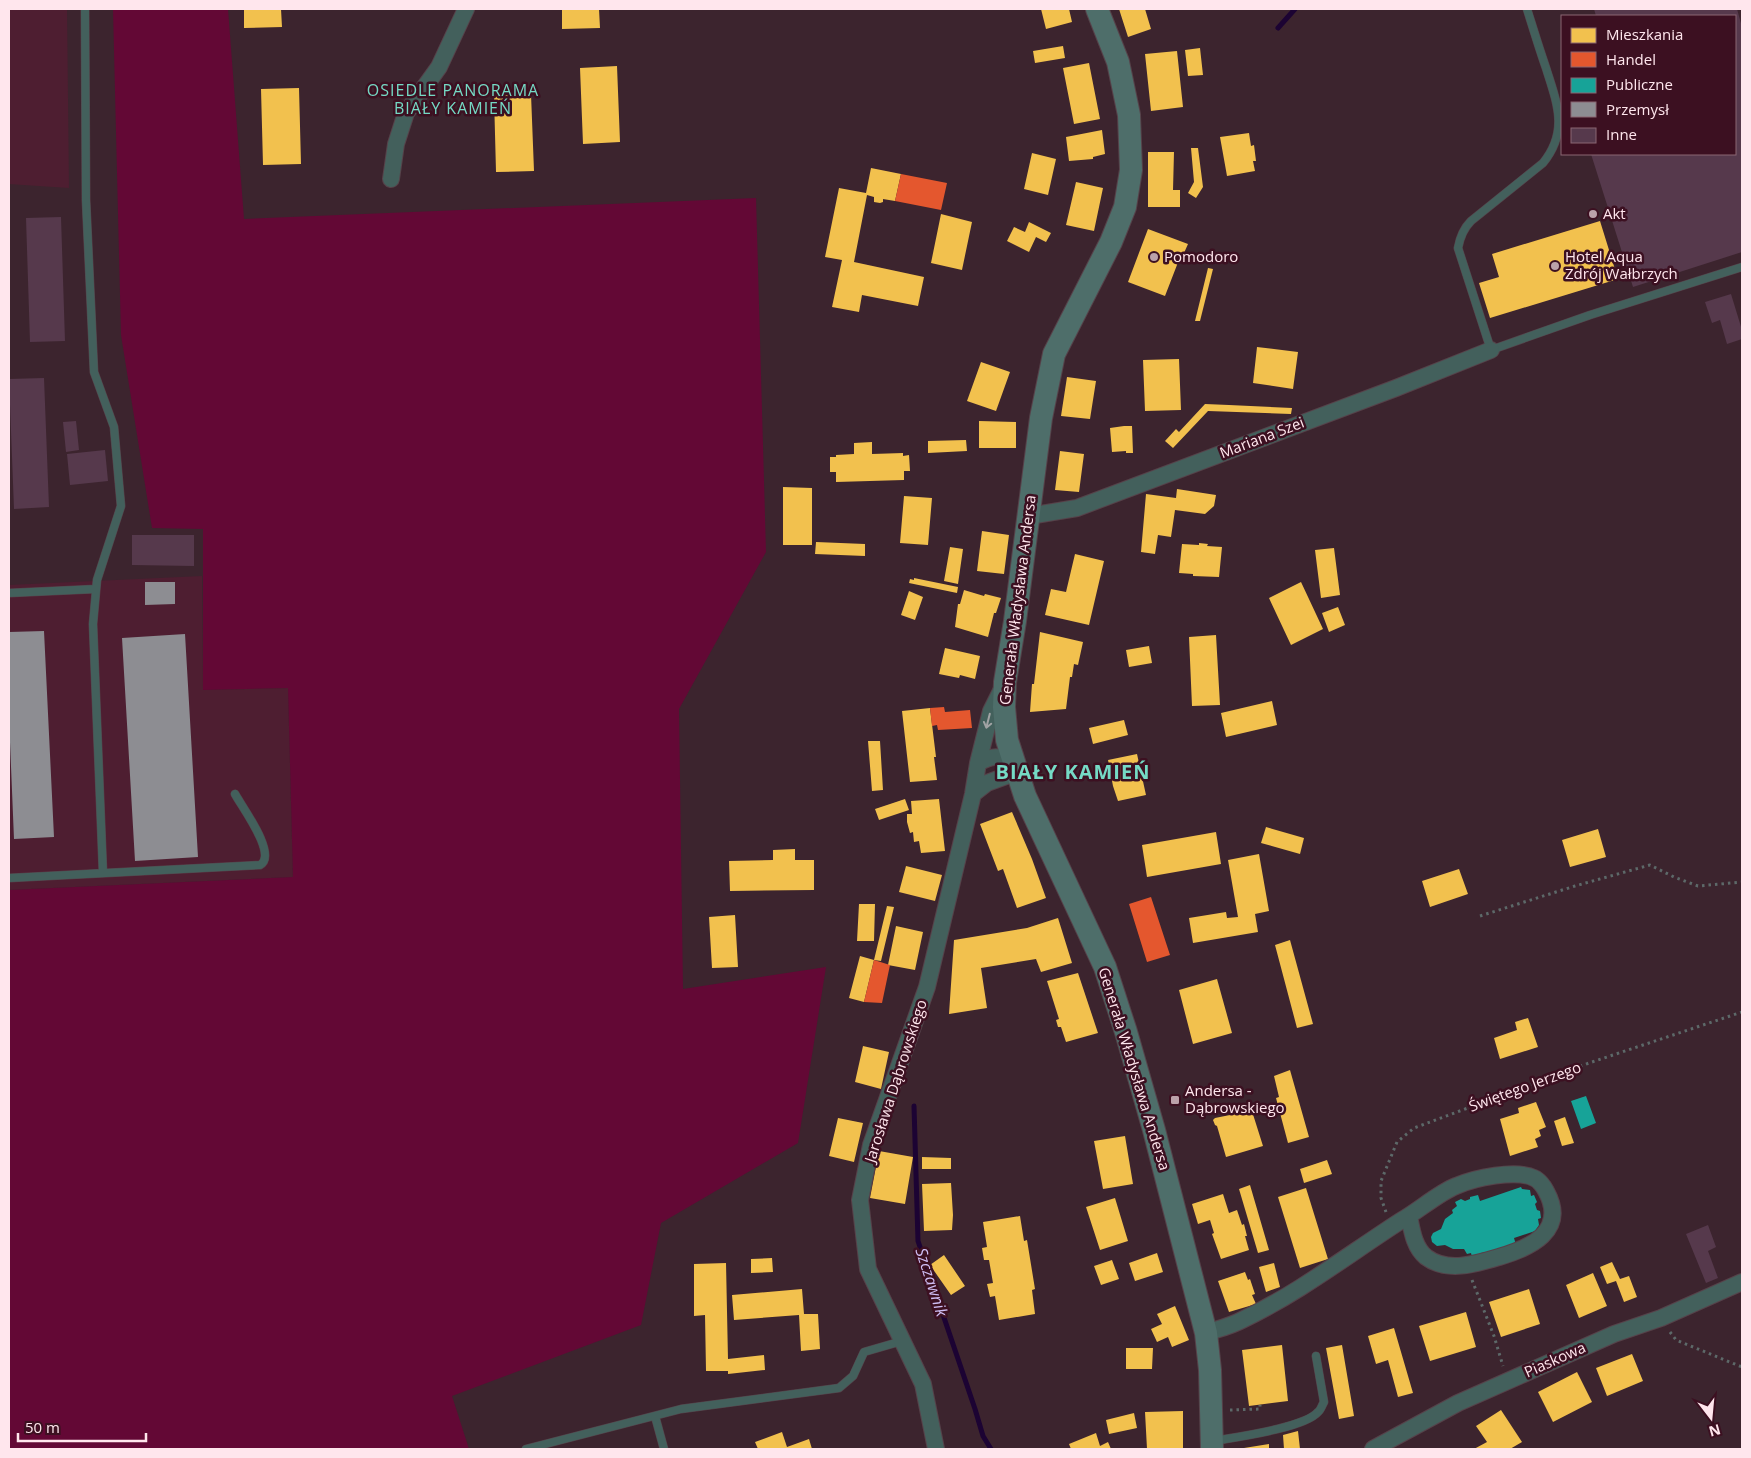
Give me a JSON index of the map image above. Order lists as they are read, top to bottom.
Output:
{
  "streets": {
    "street": [
      "Mariana Szei",
      "Generała Władysława Andersa",
      "Jarosława Dąbrowskiego",
      "Piaskowa"
    ],
    "path": ["Świętego Jerzego"]
  },
  "crossings": [
    ["Mariana Szei", "Generała Władysława Andersa"],
    ["Generała Władysława Andersa", "Jarosława Dąbrowskiego"]
  ],
  "districts": ["OSIEDLE PANORAMA BIAŁY KAMIEŃ", "BIAŁY KAMIEŃ"],
  "water": ["Szczawnik"],
  "places": {
    "other": ["Akt", "Pomodoro", "Hotel Aqua Zdrój Wałbrzych"],
    "transit": ["Andersa - Dąbrowskiego"]
  },
  "legend": [
    "Mieszkania",
    "Handel",
    "Publiczne",
    "Przemysł",
    "Inne"
  ],
  "scale_bar": "50 m",
  "north": "bottom"
}
